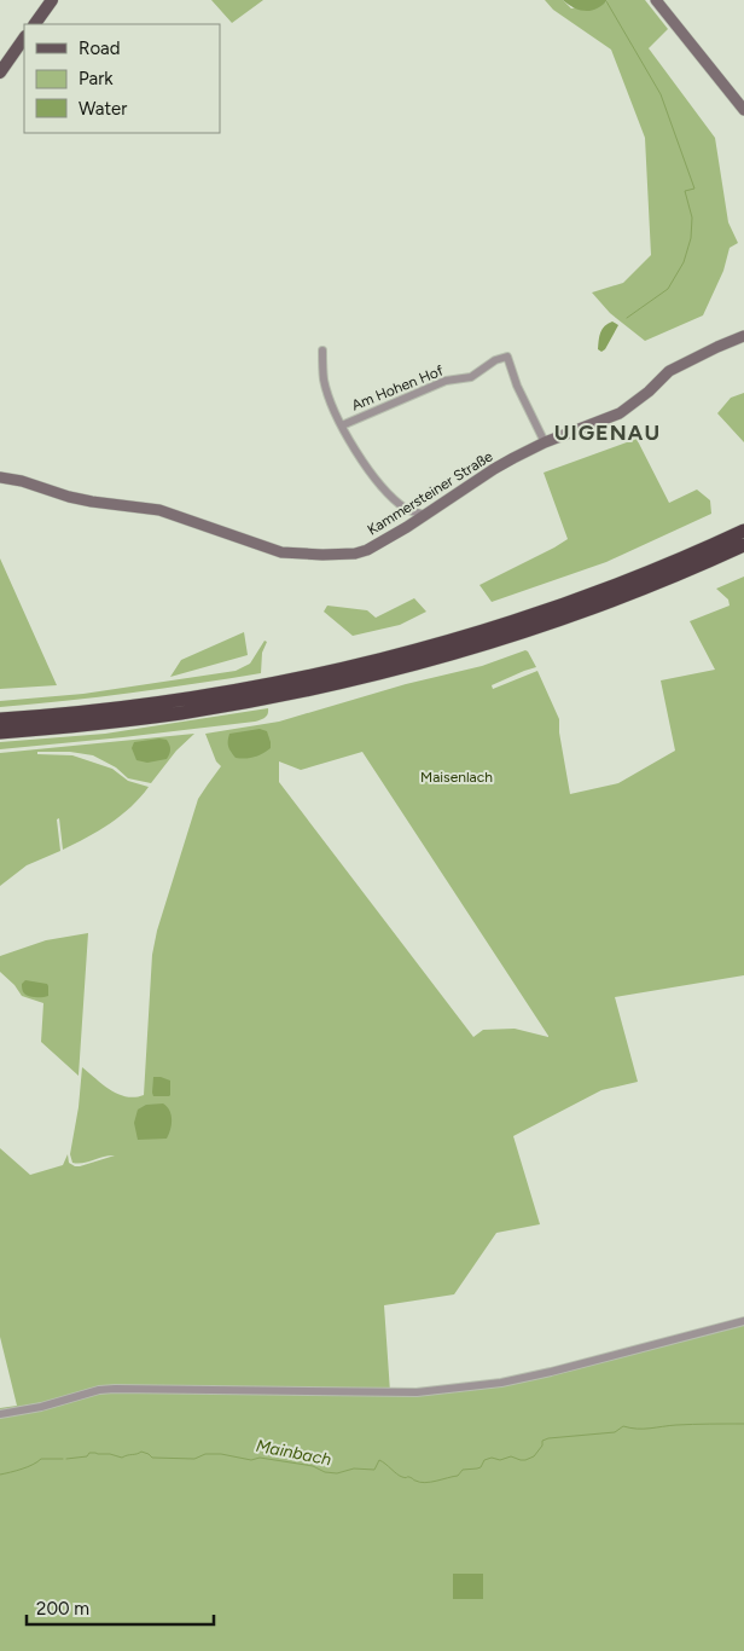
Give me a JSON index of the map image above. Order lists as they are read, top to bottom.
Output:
{
  "streets": {
    "street": ["Am Hohen Hof", "Kammersteiner Straße"]
  },
  "crossings": [
    ["Am Hohen Hof", "Kammersteiner Straße"]
  ],
  "districts": ["UIGENAU"],
  "water": ["Mainbach"],
  "parks": ["Maisenlach"],
  "legend": ["Road", "Park", "Water"],
  "scale_bar": "200 m"
}
